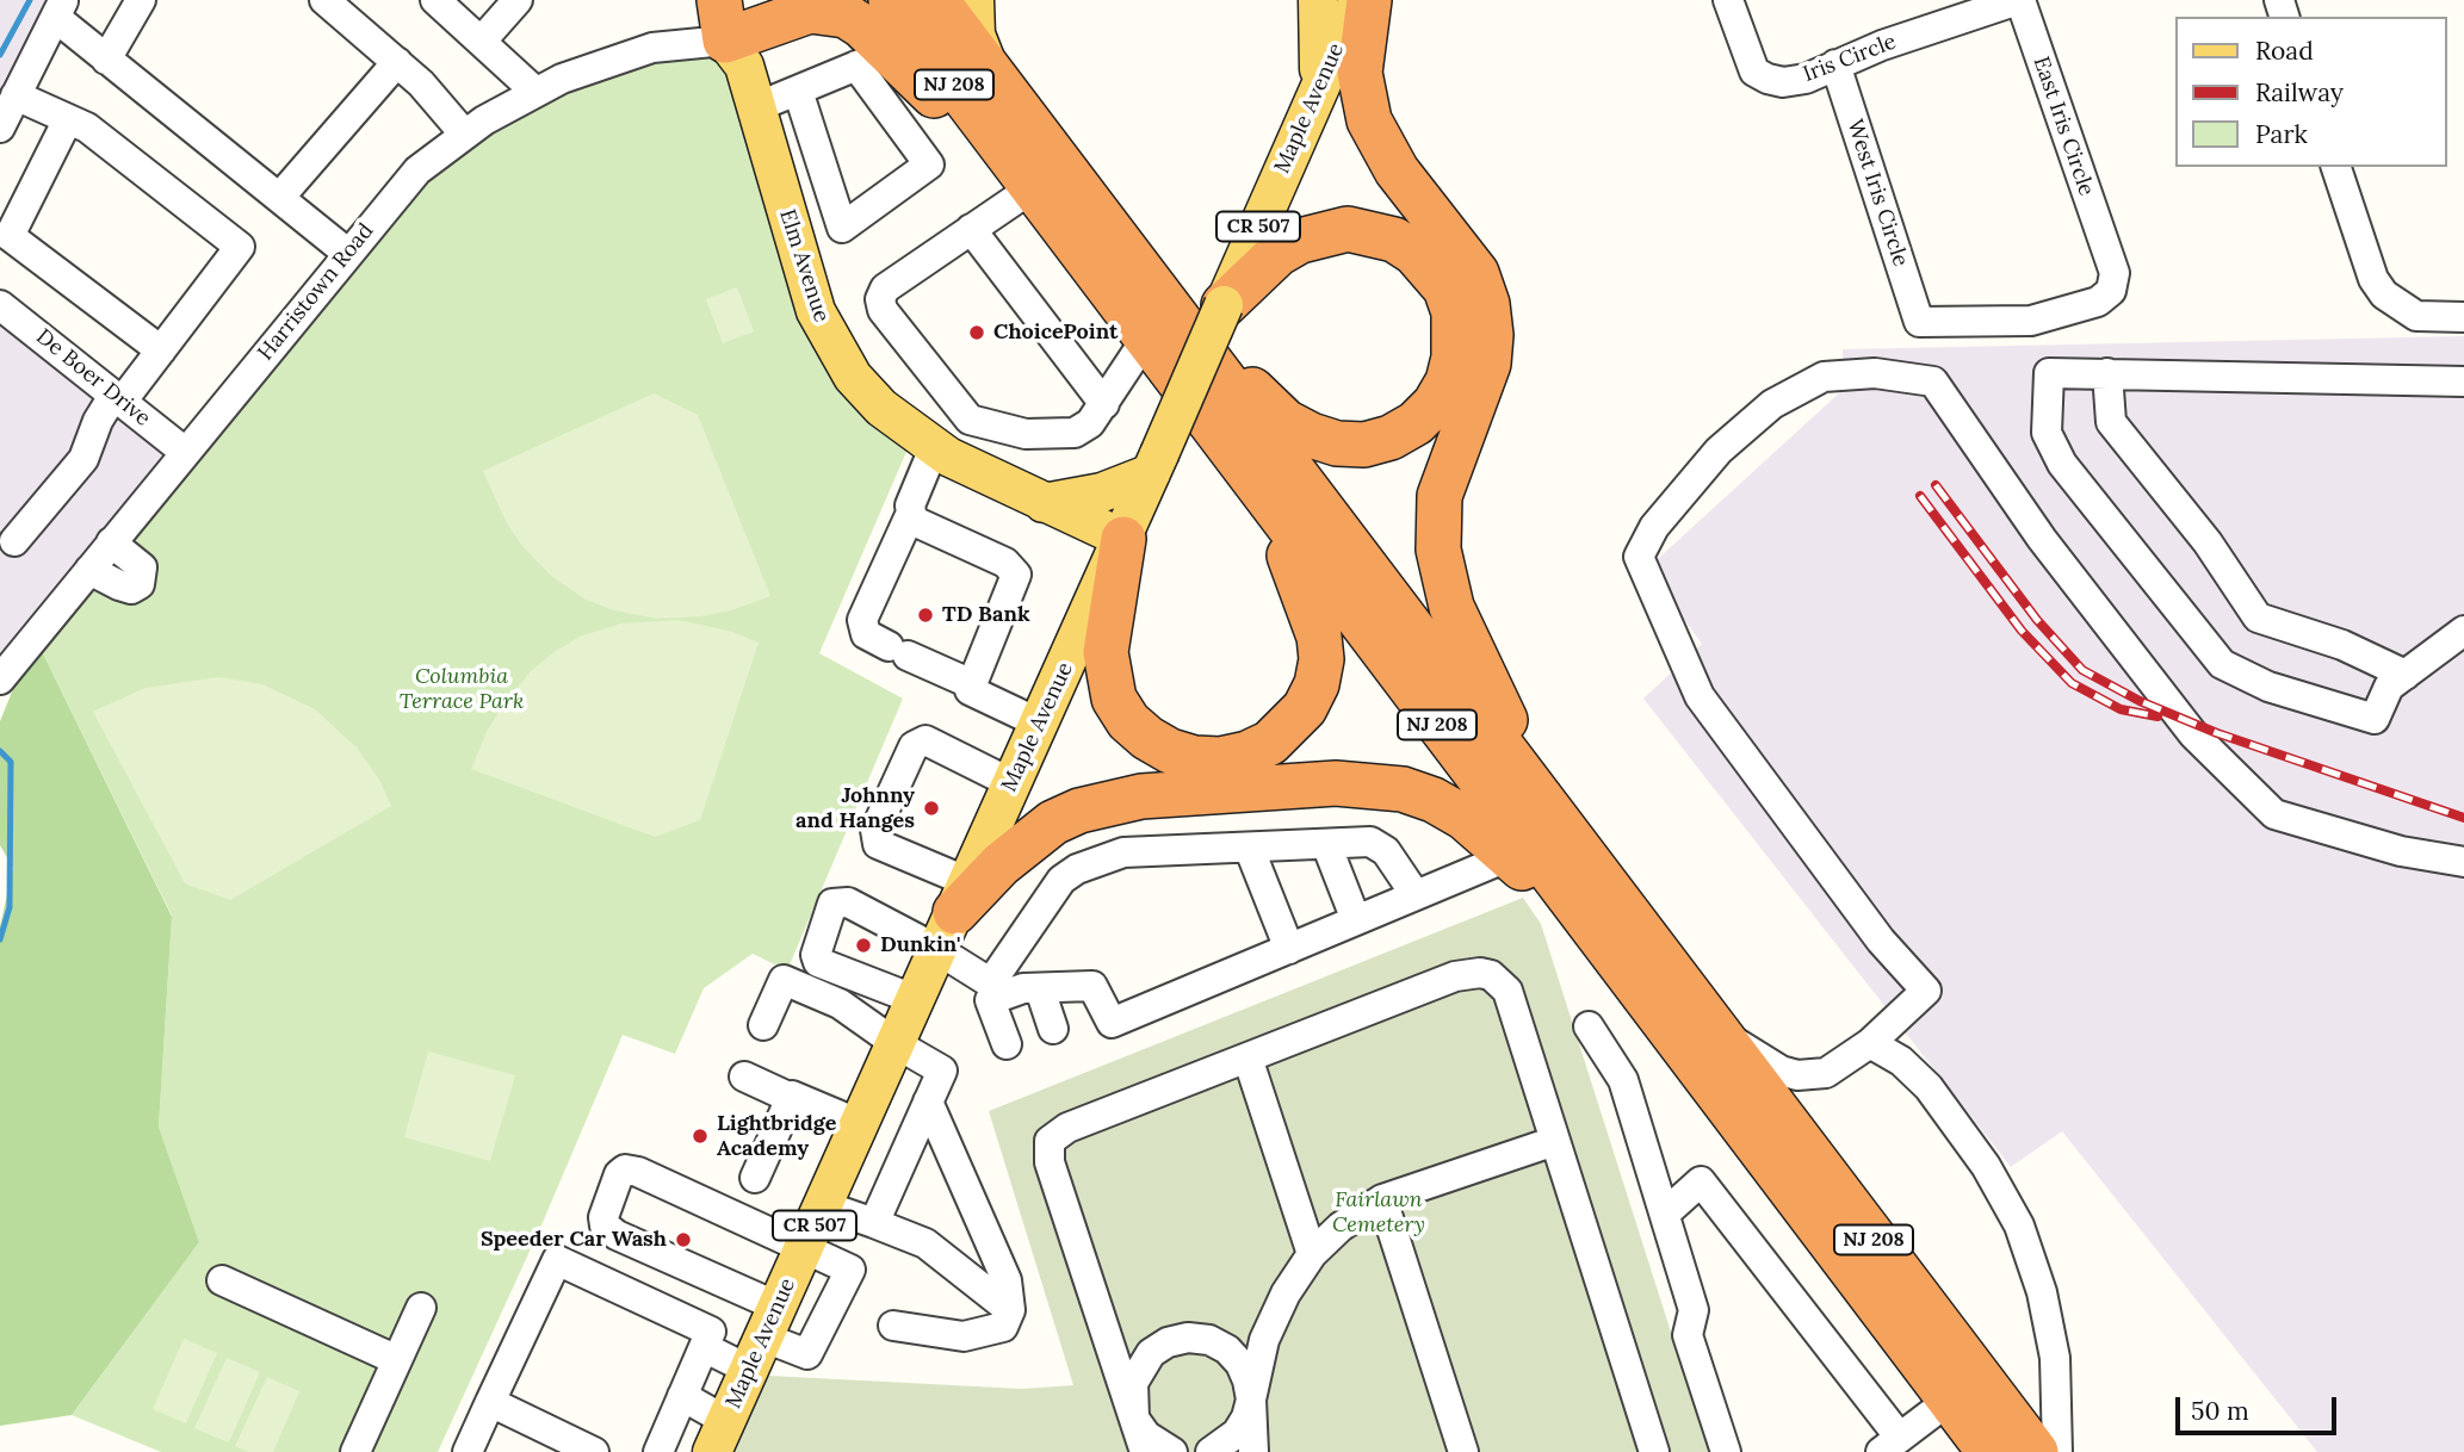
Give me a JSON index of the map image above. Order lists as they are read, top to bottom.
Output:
{
  "streets": {
    "highway": ["NJ 208"],
    "main road": ["Maple Avenue", "CR 507", "Elm Avenue"],
    "street": [
      "Iris Circle",
      "East Iris Circle",
      "West Iris Circle",
      "Harristown Road",
      "De Boer Drive"
    ]
  },
  "crossings": [
    ["Iris Circle", "East Iris Circle"],
    ["Iris Circle", "West Iris Circle"],
    ["Maple Avenue", "Elm Avenue"],
    ["East Iris Circle", "West Iris Circle"],
    ["Elm Avenue", "Harristown Road"],
    ["Harristown Road", "De Boer Drive"]
  ],
  "parks": ["Columbia Terrace Park", "Fairlawn Cemetery"],
  "places": [
    "ChoicePoint",
    "TD Bank",
    "Johnny and Hanges",
    "Dunkin'",
    "Lightbridge Academy",
    "Speeder Car Wash"
  ],
  "legend": ["Road", "Railway", "Park"],
  "scale_bar": "50 m"
}
